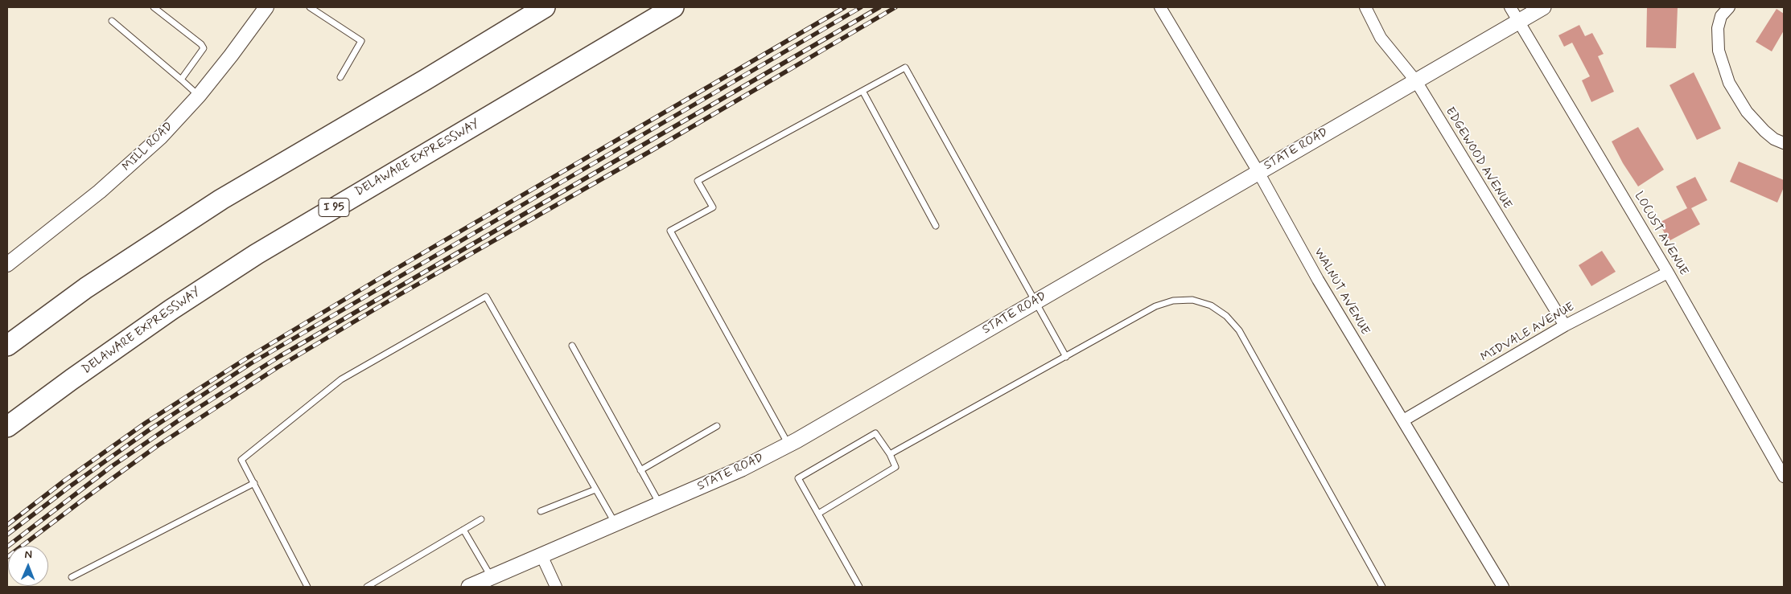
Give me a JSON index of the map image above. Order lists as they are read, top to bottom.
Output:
{
  "streets": {
    "highway": ["DELAWARE EXPRESSWAY", "I 95"],
    "main road": ["STATE ROAD"],
    "street": [
      "MILL ROAD",
      "EDGEWOOD AVENUE",
      "LOCUST AVENUE",
      "WALNUT AVENUE",
      "MIDVALE AVENUE"
    ]
  },
  "crossings": [
    ["STATE ROAD", "EDGEWOOD AVENUE"],
    ["STATE ROAD", "LOCUST AVENUE"],
    ["STATE ROAD", "WALNUT AVENUE"],
    ["EDGEWOOD AVENUE", "MIDVALE AVENUE"],
    ["LOCUST AVENUE", "MIDVALE AVENUE"],
    ["WALNUT AVENUE", "MIDVALE AVENUE"]
  ],
  "north": "top"
}
